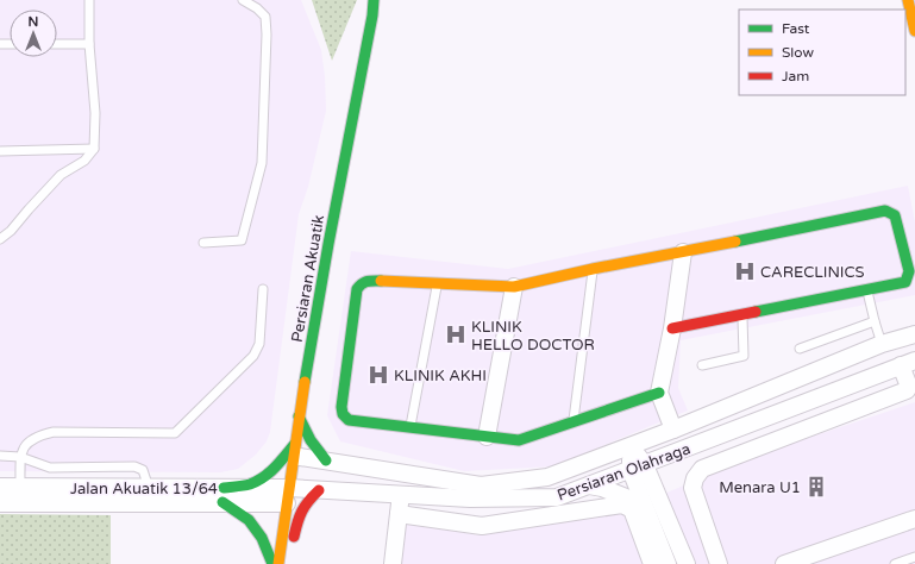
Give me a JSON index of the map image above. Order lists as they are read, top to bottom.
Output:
{
  "streets": {
    "main road": ["Persiaran Akuatik"],
    "street": ["Persiaran Olahraga", "Jalan Akuatik 13/64"]
  },
  "crossings": [
    ["Persiaran Akuatik", "Persiaran Olahraga"],
    ["Persiaran Akuatik", "Jalan Akuatik 13/64"],
    ["Persiaran Olahraga", "Jalan Akuatik 13/64"]
  ],
  "places": {
    "hospital": ["CARECLINICS", "KLINIK HELLO DOCTOR", "KLINIK AKHI"],
    "building": ["Menara U1"]
  },
  "legend": ["Fast", "Slow", "Jam"],
  "north": "top"
}
